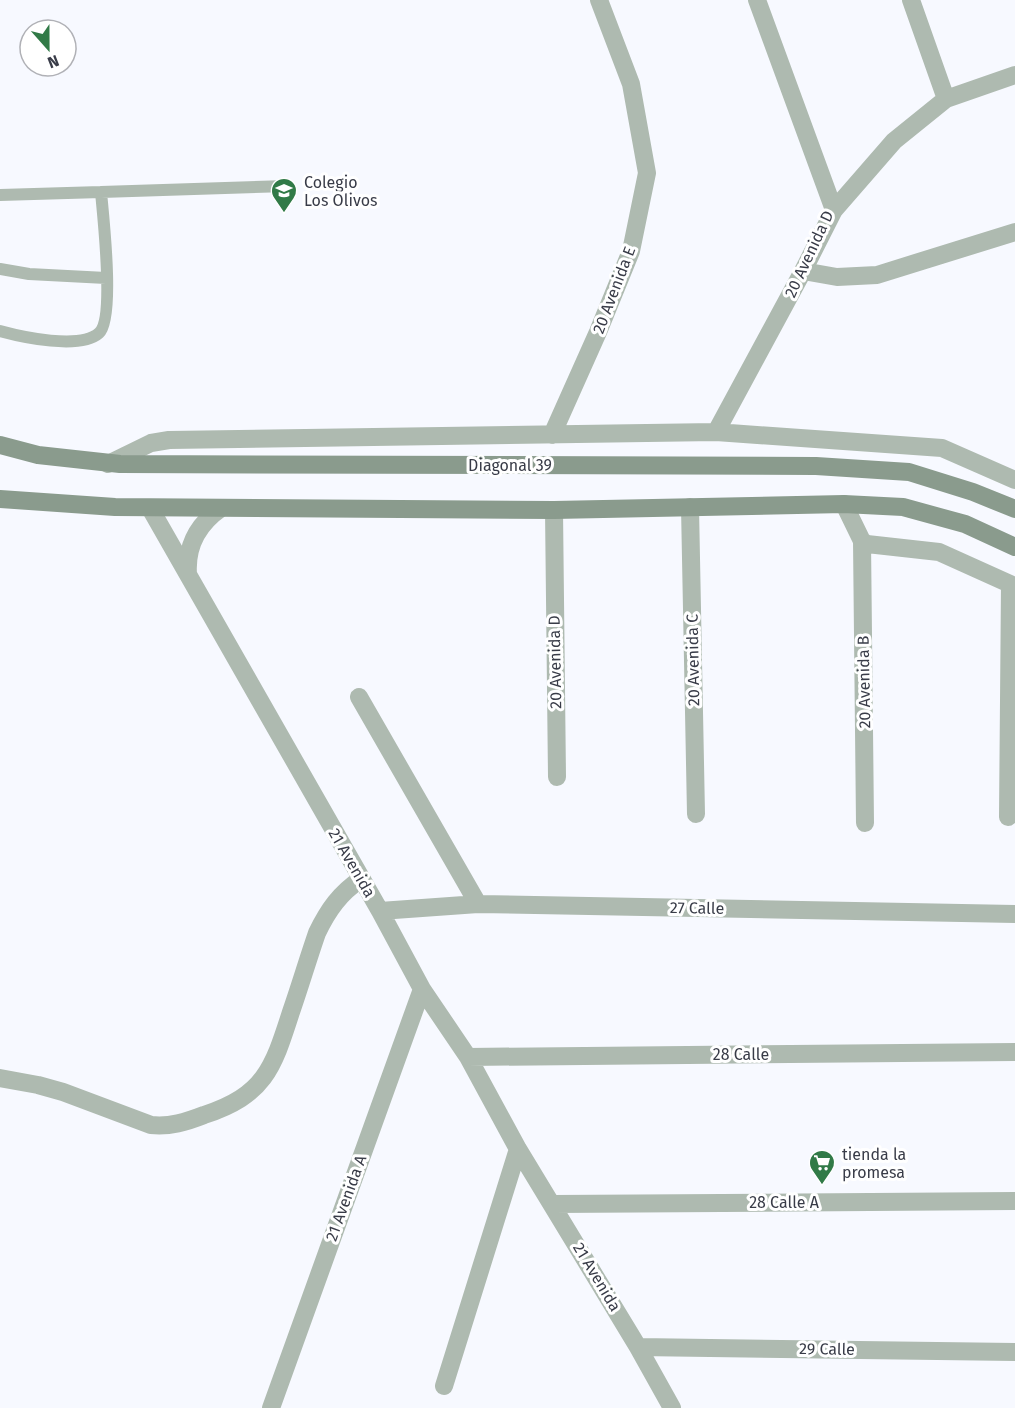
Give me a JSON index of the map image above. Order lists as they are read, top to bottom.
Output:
{
  "streets": {
    "street": [
      "20 Avenida D",
      "20 Avenida E",
      "Diagonal 39",
      "20 Avenida C",
      "20 Avenida B",
      "21 Avenida",
      "27 Calle",
      "28 Calle",
      "21 Avenida A",
      "28 Calle A",
      "29 Calle"
    ]
  },
  "crossings": [
    ["21 Avenida", "27 Calle"],
    ["21 Avenida", "28 Calle"],
    ["21 Avenida", "21 Avenida A"],
    ["21 Avenida", "28 Calle A"],
    ["21 Avenida", "29 Calle"]
  ],
  "places": {
    "school or university": ["Colegio Los Olivos"],
    "supermarket": ["tienda la promesa"]
  },
  "north": "bottom"
}
